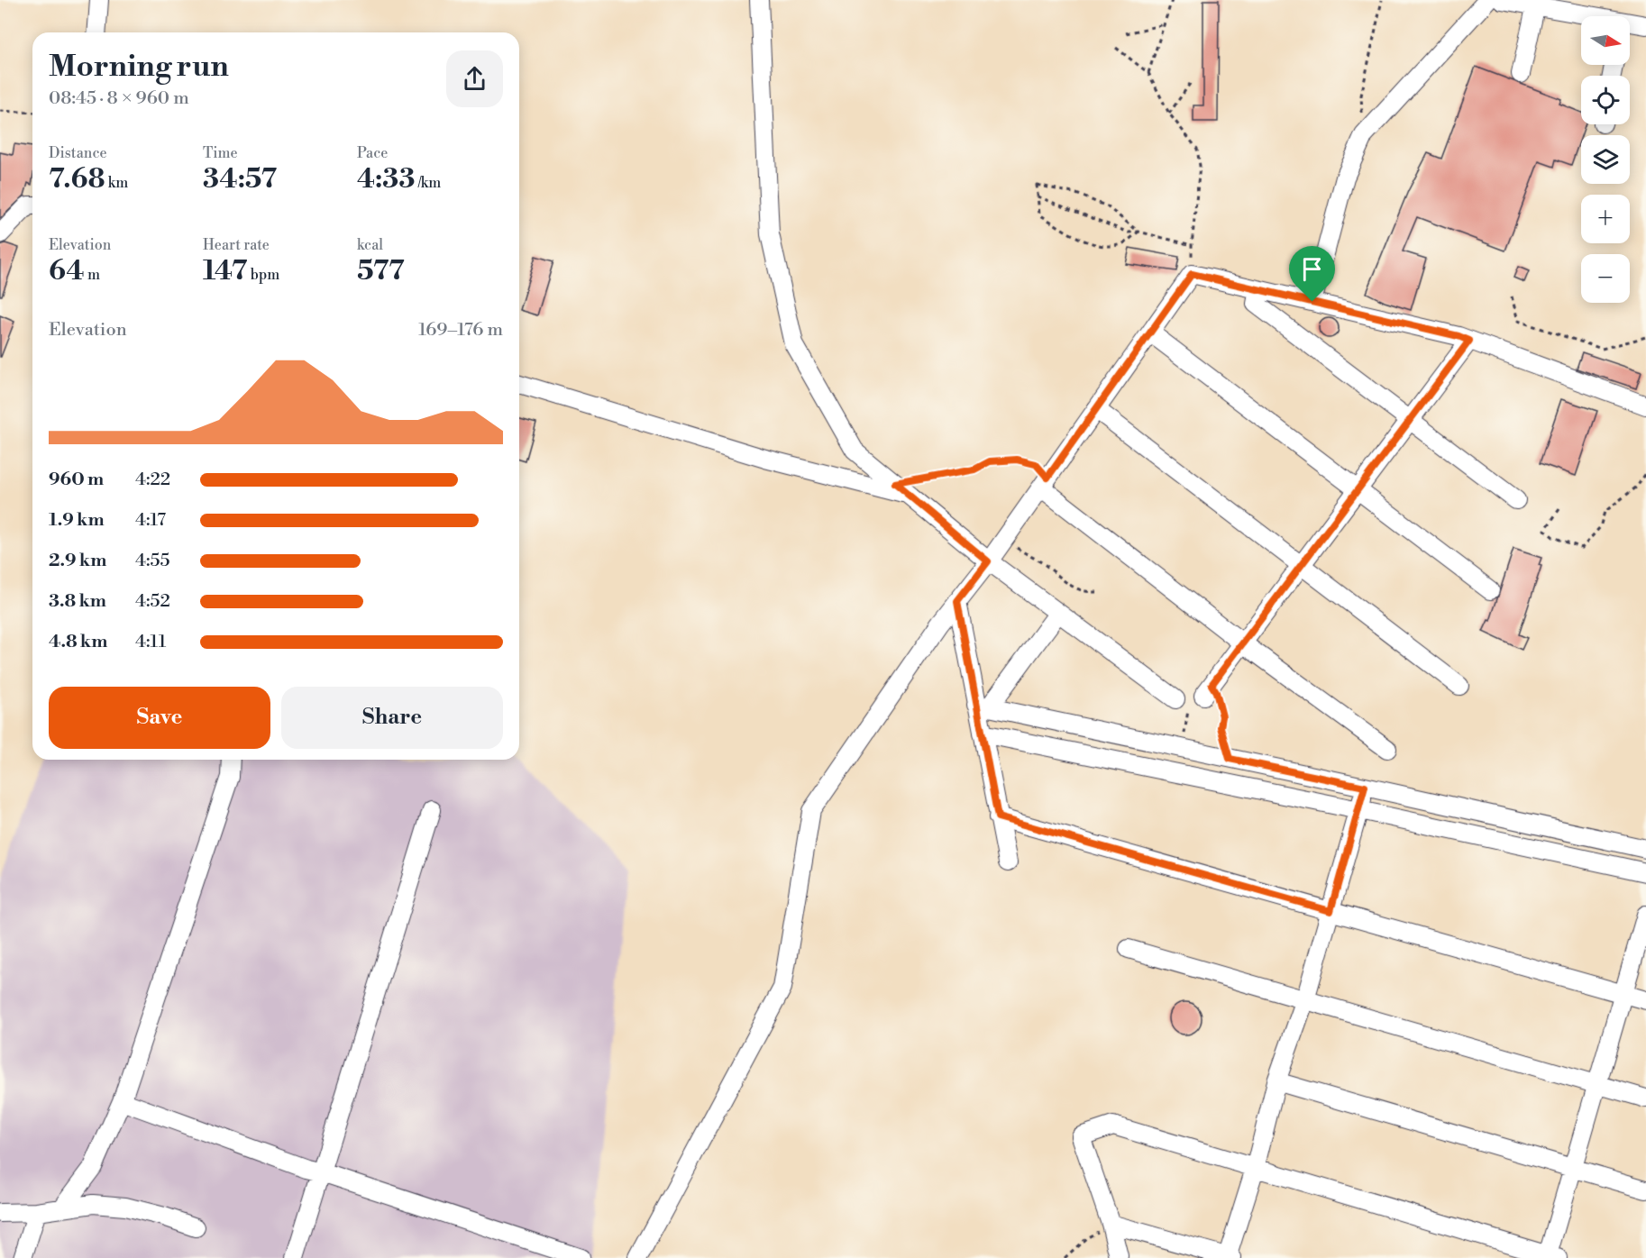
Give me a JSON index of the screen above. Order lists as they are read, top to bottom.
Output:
{
  "north": "right",
  "page": {
    "map_buttons": ["+", "−"],
    "heading": ["Morning run", "08:45 · 8 × 960 m"],
    "stats": [
      ["Distance", "7.68 km"],
      ["Time", "34:57"],
      ["Pace", "4:33 /km"],
      ["Elevation", "64 m"],
      ["Heart rate", "147 bpm"],
      ["kcal", "577"]
    ],
    "chart": ["Elevation", "169–176 m"],
    "list": [
      {
        "name": "960 m",
        "note": "4:22"
      },
      {
        "name": "1.9 km",
        "note": "4:17"
      },
      {
        "name": "2.9 km",
        "note": "4:55"
      },
      {
        "name": "3.8 km",
        "note": "4:52"
      },
      {
        "name": "4.8 km",
        "note": "4:11"
      }
    ],
    "buttons": ["Save", "Share"]
  }
}
